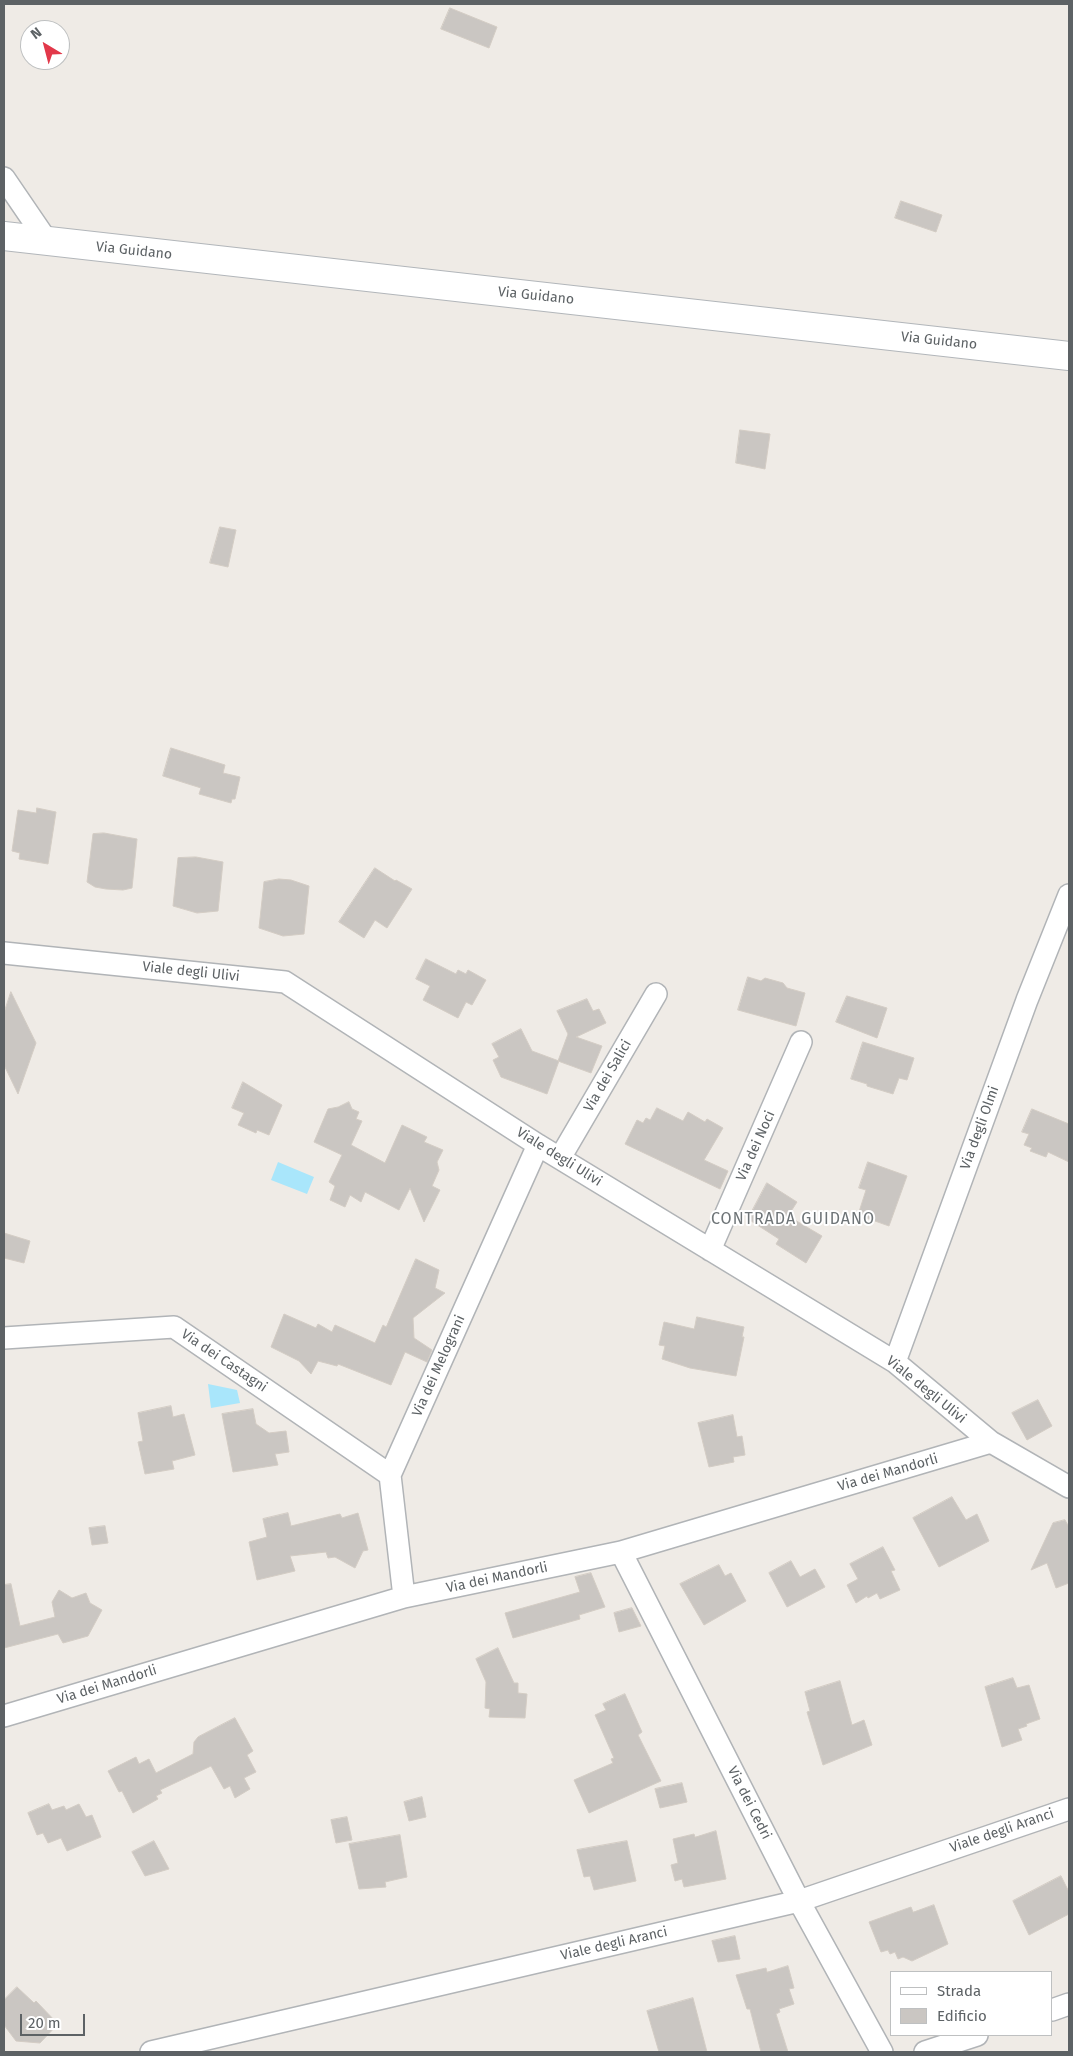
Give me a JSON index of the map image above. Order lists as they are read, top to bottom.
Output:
{
  "streets": {
    "main road": ["Via Guidano"],
    "street": [
      "Viale degli Ulivi",
      "Via dei Salici",
      "Via degli Olmi",
      "Via dei Noci",
      "Via dei Castagni",
      "Via dei Melograni",
      "Via dei Mandorli",
      "Via dei Cedri",
      "Viale degli Aranci"
    ]
  },
  "crossings": [
    ["Viale degli Ulivi", "Via dei Salici"],
    ["Viale degli Ulivi", "Via degli Olmi"],
    ["Viale degli Ulivi", "Via dei Noci"],
    ["Viale degli Ulivi", "Via dei Melograni"],
    ["Viale degli Ulivi", "Via dei Mandorli"],
    ["Via dei Castagni", "Via dei Melograni"],
    ["Via dei Mandorli", "Via dei Cedri"],
    ["Via dei Cedri", "Viale degli Aranci"]
  ],
  "districts": ["CONTRADA GUIDANO"],
  "legend": ["Strada", "Edificio"],
  "scale_bar": "20 m",
  "north": "top left"
}
